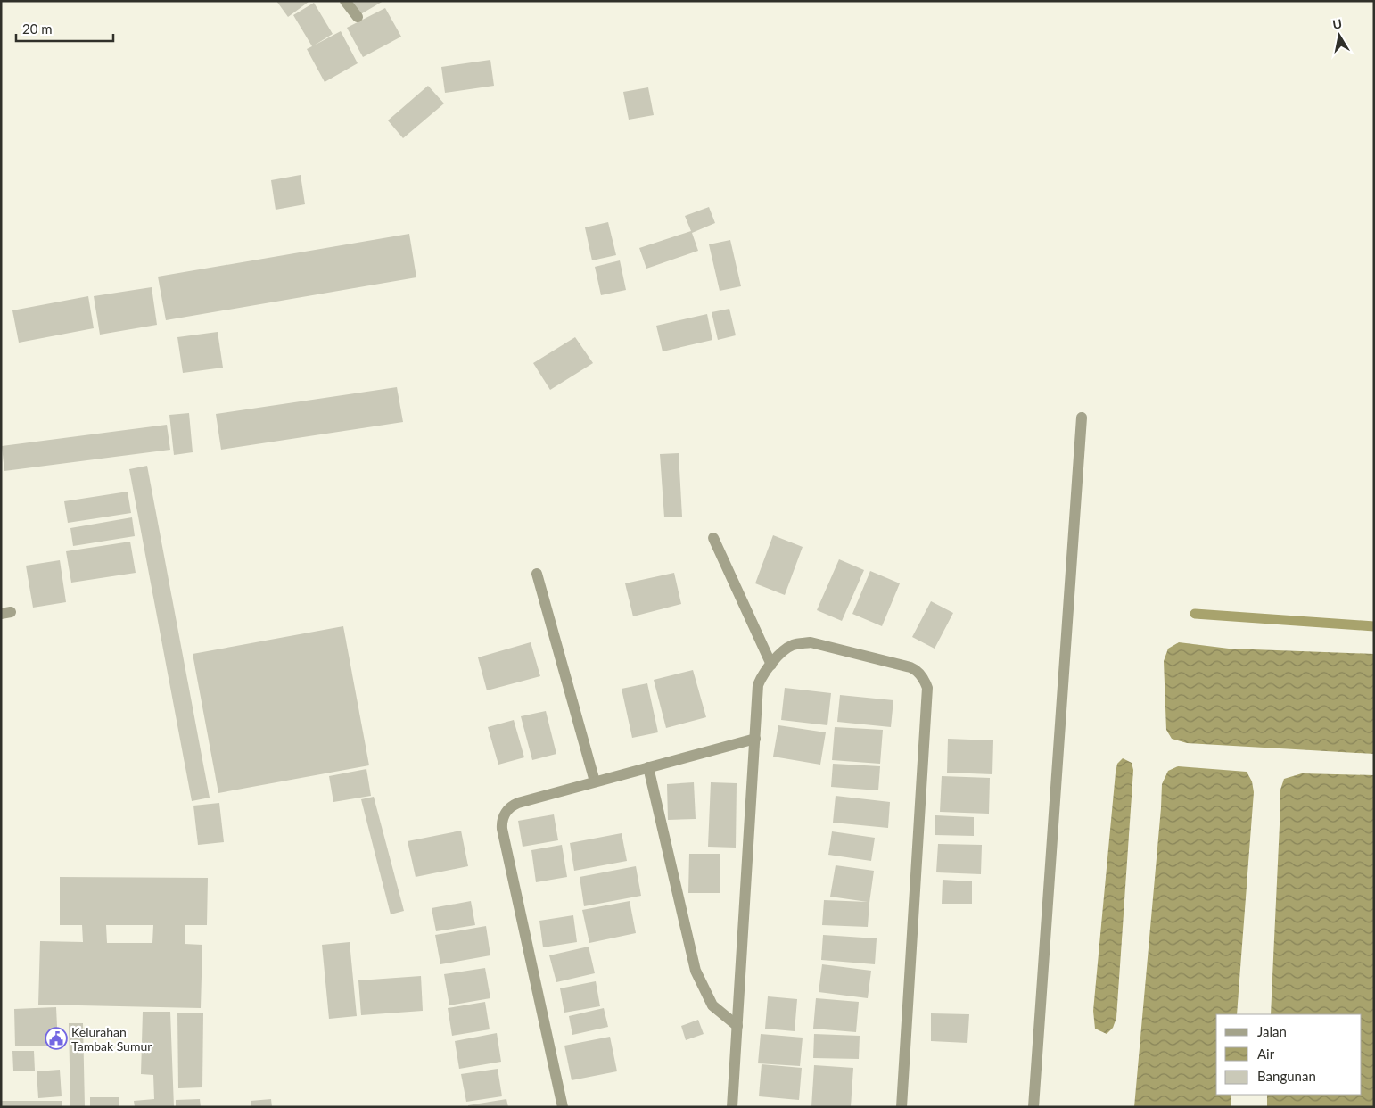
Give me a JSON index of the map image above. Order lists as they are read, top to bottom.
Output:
{
  "places": {
    "public building": ["Kelurahan Tambak Sumur"]
  },
  "legend": ["Jalan", "Air", "Bangunan"],
  "scale_bar": "20 m",
  "north": "top"
}
